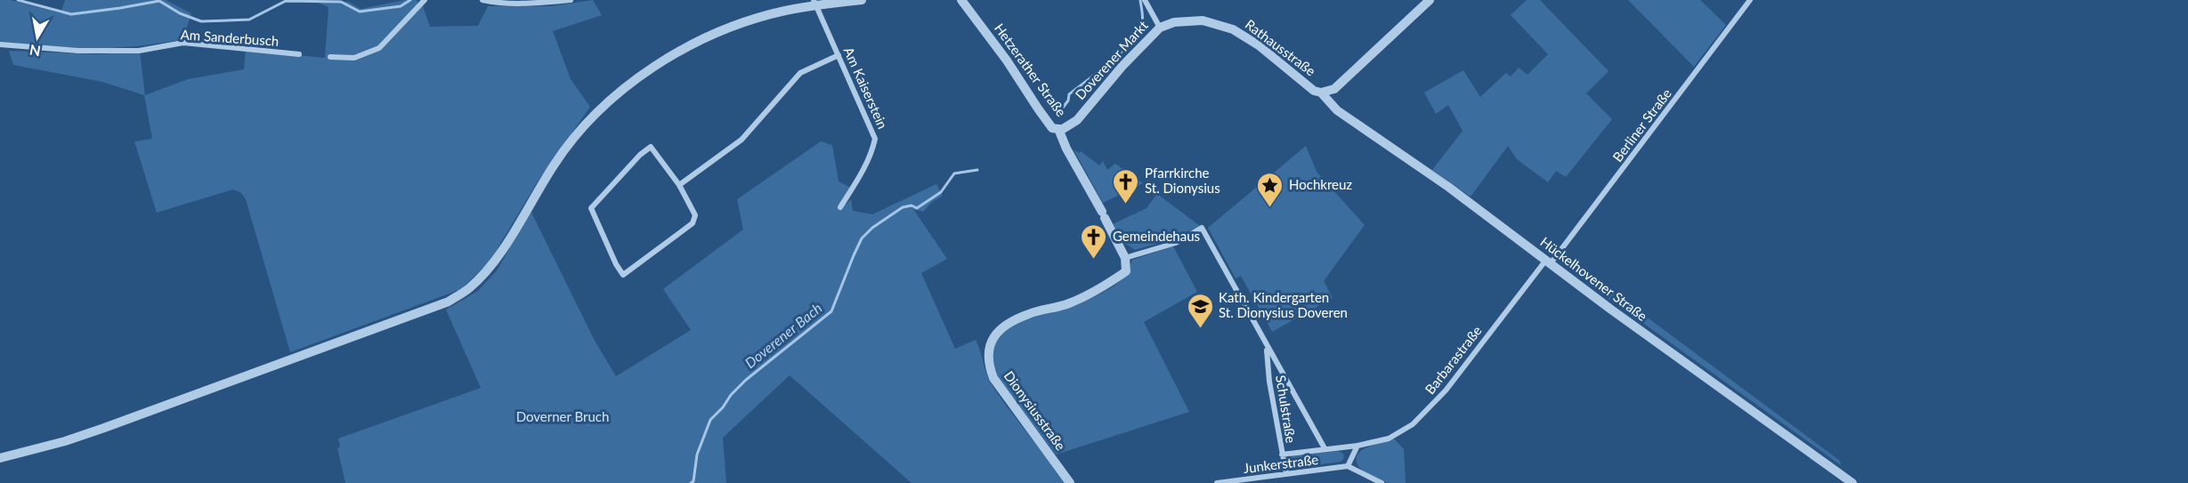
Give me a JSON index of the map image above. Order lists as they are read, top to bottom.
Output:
{
  "streets": {
    "street": [
      "Am Sanderbusch",
      "Rathausstraße",
      "Doverener Markt",
      "Hetzerather Straße",
      "Am Kaiserstein",
      "Berliner Straße",
      "Hückelhovener Straße",
      "Barbarastraße",
      "Schulstraße",
      "Dionysiusstraße",
      "Junkerstraße"
    ]
  },
  "crossings": [
    ["Rathausstraße", "Doverener Markt"],
    ["Rathausstraße", "Hückelhovener Straße"],
    ["Doverener Markt", "Hetzerather Straße"],
    ["Berliner Straße", "Hückelhovener Straße"],
    ["Berliner Straße", "Barbarastraße"],
    ["Hückelhovener Straße", "Barbarastraße"],
    ["Barbarastraße", "Schulstraße"],
    ["Schulstraße", "Dionysiusstraße"],
    ["Schulstraße", "Junkerstraße"]
  ],
  "water": ["Doverener Bach"],
  "parks": ["Doverner Bruch"],
  "places": {
    "church": ["Pfarrkirche St. Dionysius", "Gemeindehaus"],
    "place": ["Hochkreuz"],
    "school or university": ["Kath. Kindergarten St. Dionysius Doveren"]
  },
  "north": "bottom"
}
